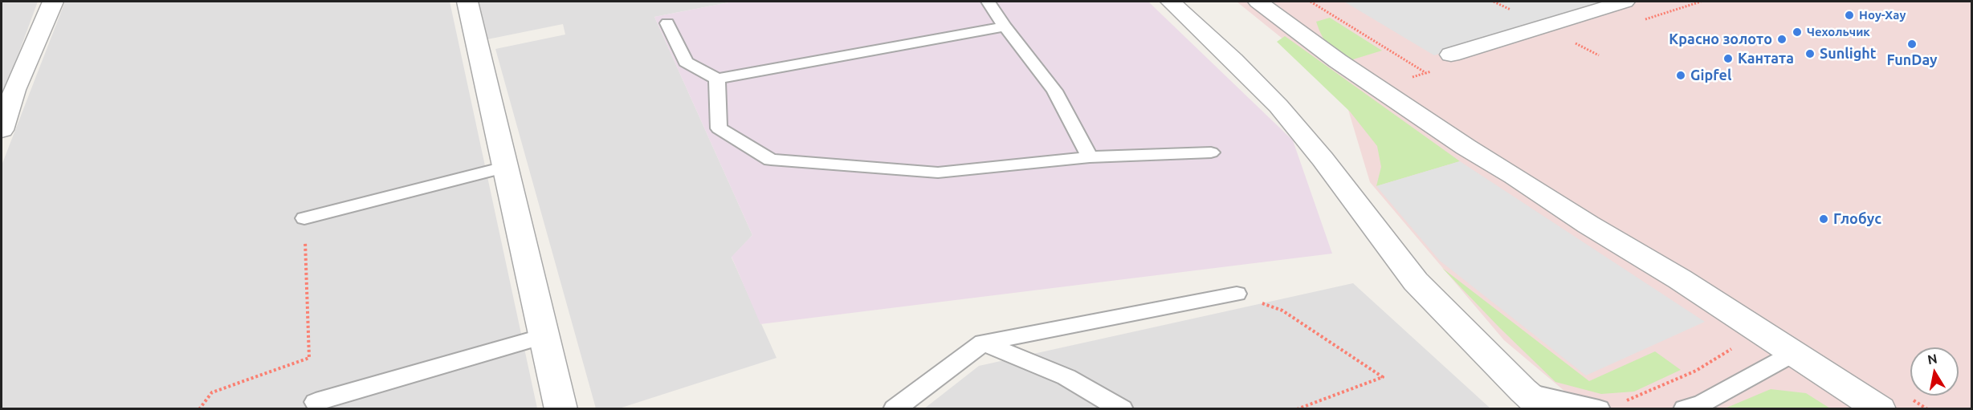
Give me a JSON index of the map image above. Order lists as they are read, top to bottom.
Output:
{
  "places": [
    "Ноу-Хау",
    "Чехольчик",
    "Красно золото",
    "FunDay",
    "Sunlight",
    "Кантата",
    "Gipfel",
    "Глобус"
  ],
  "north": "top"
}
